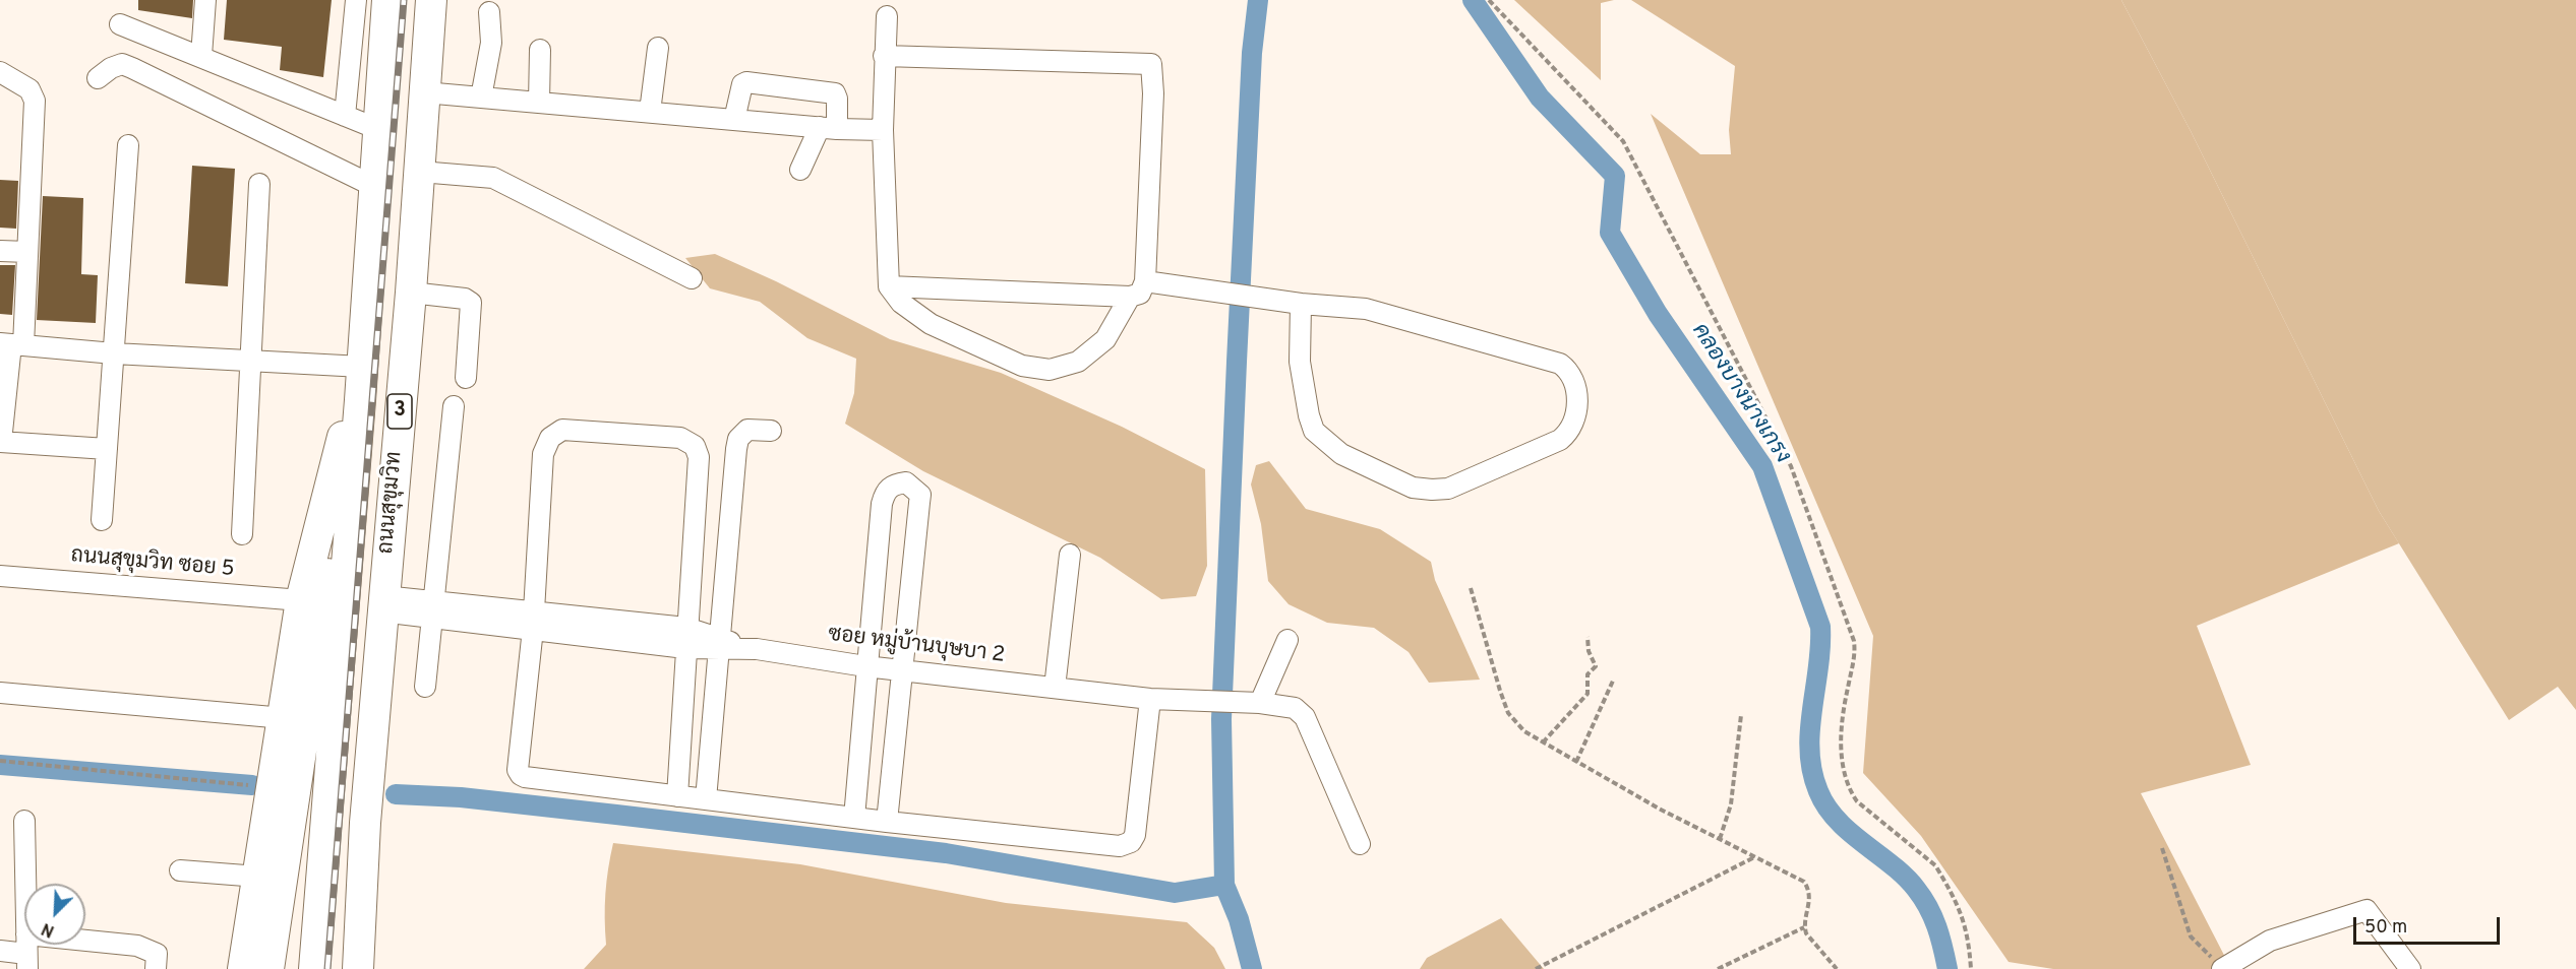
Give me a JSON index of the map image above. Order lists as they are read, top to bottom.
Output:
{
  "streets": {
    "highway": ["3", "ถนนสุขุมวิท"],
    "street": ["ถนนสุขุมวิท ซอย 5", "ซอย หมู่บ้านบุษบา 2"]
  },
  "crossings": [
    ["ถนนสุขุมวิท", "ซอย หมู่บ้านบุษบา 2"]
  ],
  "water": ["คลองบางนางเกรง"],
  "scale_bar": "50 m",
  "north": "bottom left"
}
